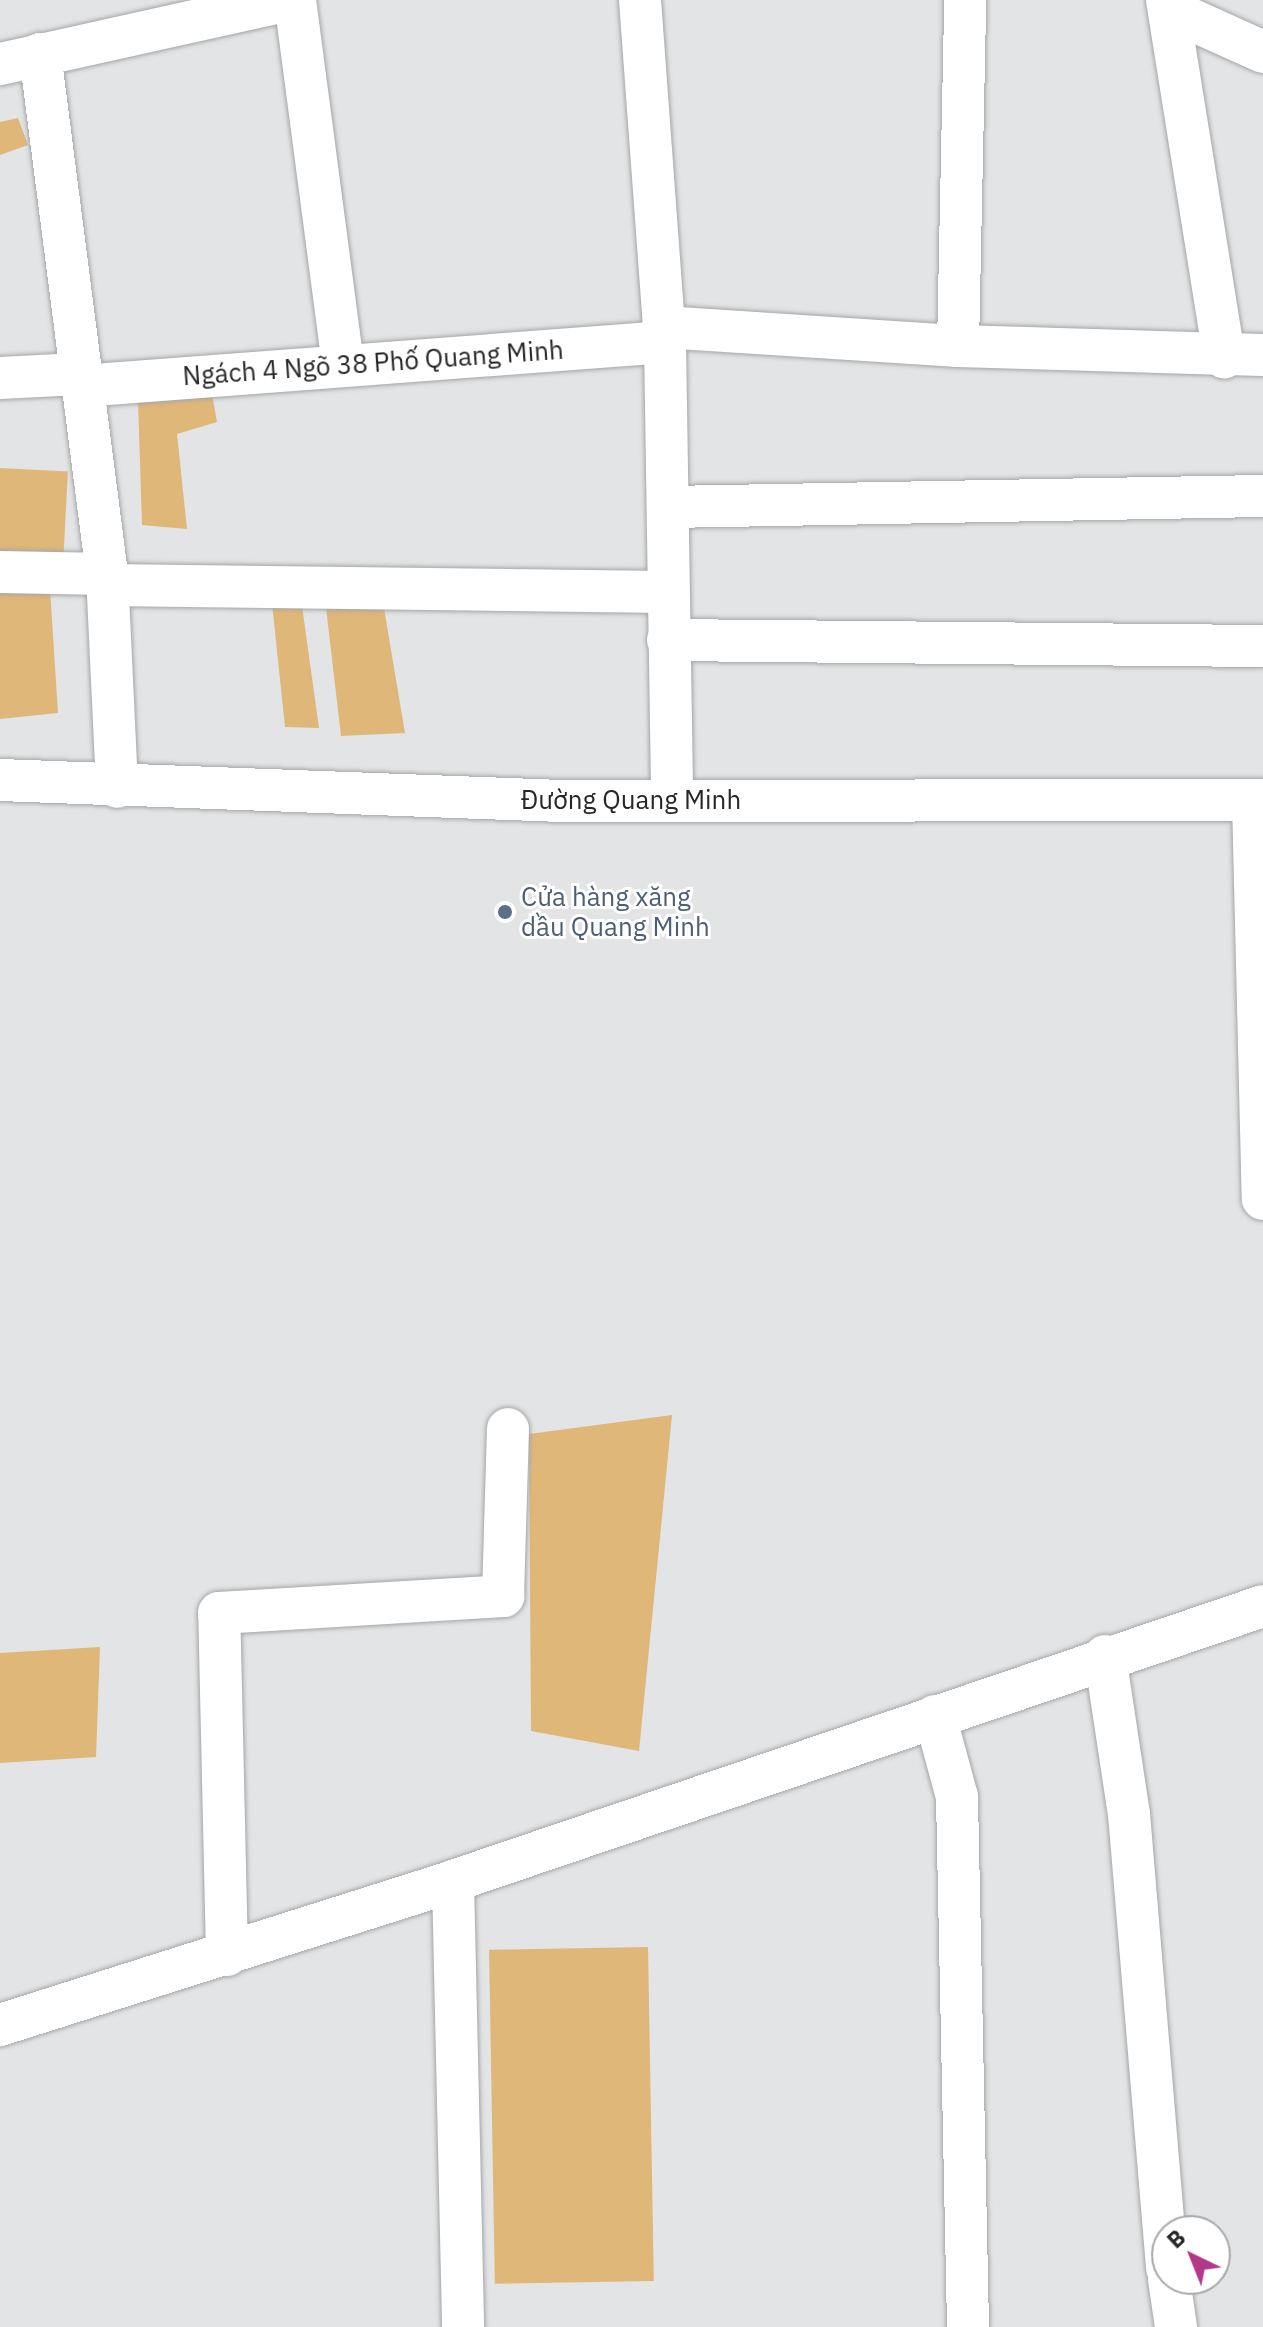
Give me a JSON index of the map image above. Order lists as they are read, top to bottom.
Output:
{
  "streets": {
    "street": ["Ngách 4 Ngõ 38 Phố Quang Minh", "Đường Quang Minh"]
  },
  "places": ["Cửa hàng xăng dầu Quang Minh"],
  "north": "top left"
}
